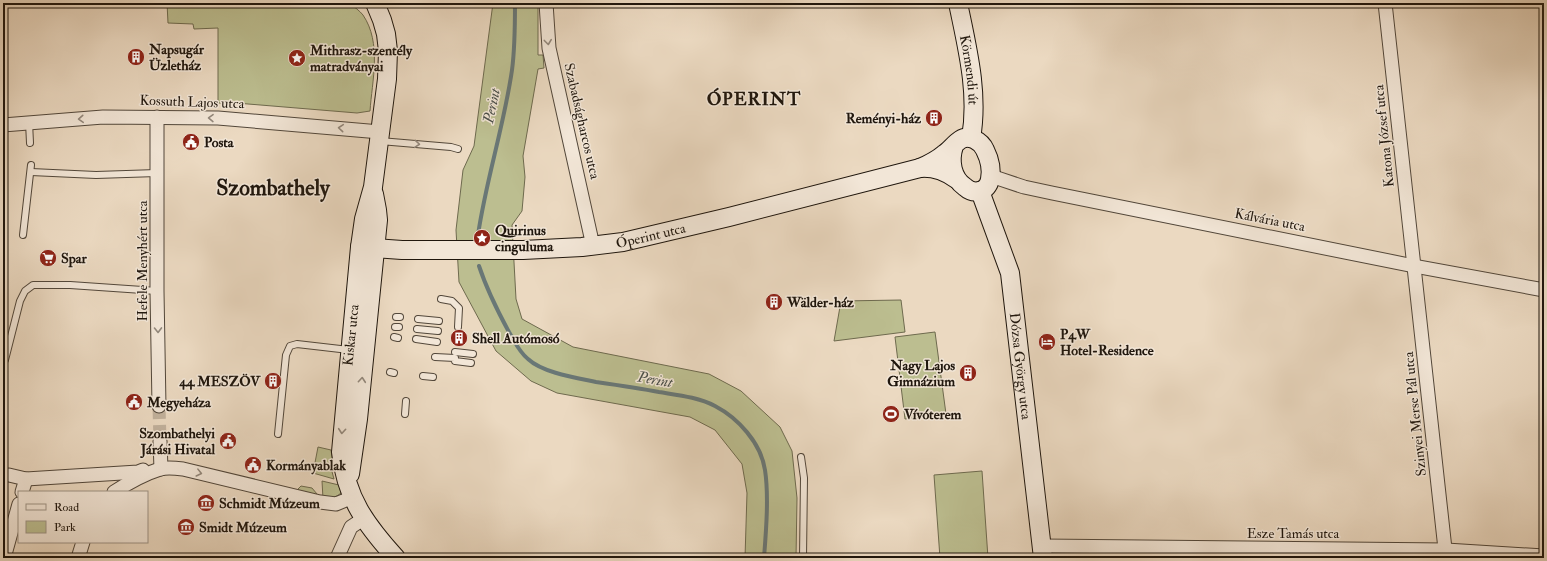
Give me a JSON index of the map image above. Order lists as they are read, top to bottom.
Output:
{
  "streets": {
    "street": [
      "Körmendi út",
      "Kossuth Lajos utca",
      "Szabadságharcos utca",
      "Katona József utca",
      "Kálvária utca",
      "Óperint utca",
      "Hefele Menyhért utca",
      "Kiskar utca",
      "Dózsa György utca",
      "Szinyei Merse Pál utca",
      "Esze Tamás utca"
    ]
  },
  "crossings": [
    ["Körmendi út", "Kálvária utca"],
    ["Körmendi út", "Óperint utca"],
    ["Körmendi út", "Dózsa György utca"],
    ["Kossuth Lajos utca", "Hefele Menyhért utca"],
    ["Kossuth Lajos utca", "Kiskar utca"],
    ["Szabadságharcos utca", "Óperint utca"],
    ["Katona József utca", "Kálvária utca"],
    ["Katona József utca", "Szinyei Merse Pál utca"],
    ["Kálvária utca", "Óperint utca"],
    ["Kálvária utca", "Dózsa György utca"],
    ["Kálvária utca", "Szinyei Merse Pál utca"],
    ["Óperint utca", "Kiskar utca"],
    ["Óperint utca", "Dózsa György utca"],
    ["Dózsa György utca", "Esze Tamás utca"],
    ["Szinyei Merse Pál utca", "Esze Tamás utca"]
  ],
  "one_way": ["Kossuth Lajos utca", "Szabadságharcos utca", "Hefele Menyhért utca"],
  "districts": ["ÓPERINT", "Szombathely"],
  "water": ["Perint"],
  "places": {
    "building": [
      "Napsugár Üzletház",
      "Reményi-ház",
      "Wälder-ház",
      "Shell Autómosó",
      "Nagy Lajos Gimnázium",
      "44 MESZÖV"
    ],
    "place": ["Mithrasz-szentély matradványai", "Quirinus cinguluma"],
    "public building": [
      "Posta",
      "Megyeháza",
      "Szombathelyi Járási Hivatal",
      "Kormányablak"
    ],
    "supermarket": ["Spar"],
    "hotel": ["P4W Hotel-Residence"],
    "sports": ["Vívóterem"],
    "museum": ["Schmidt Múzeum", "Smidt Múzeum"]
  },
  "legend": ["Road", "Park"]
}
